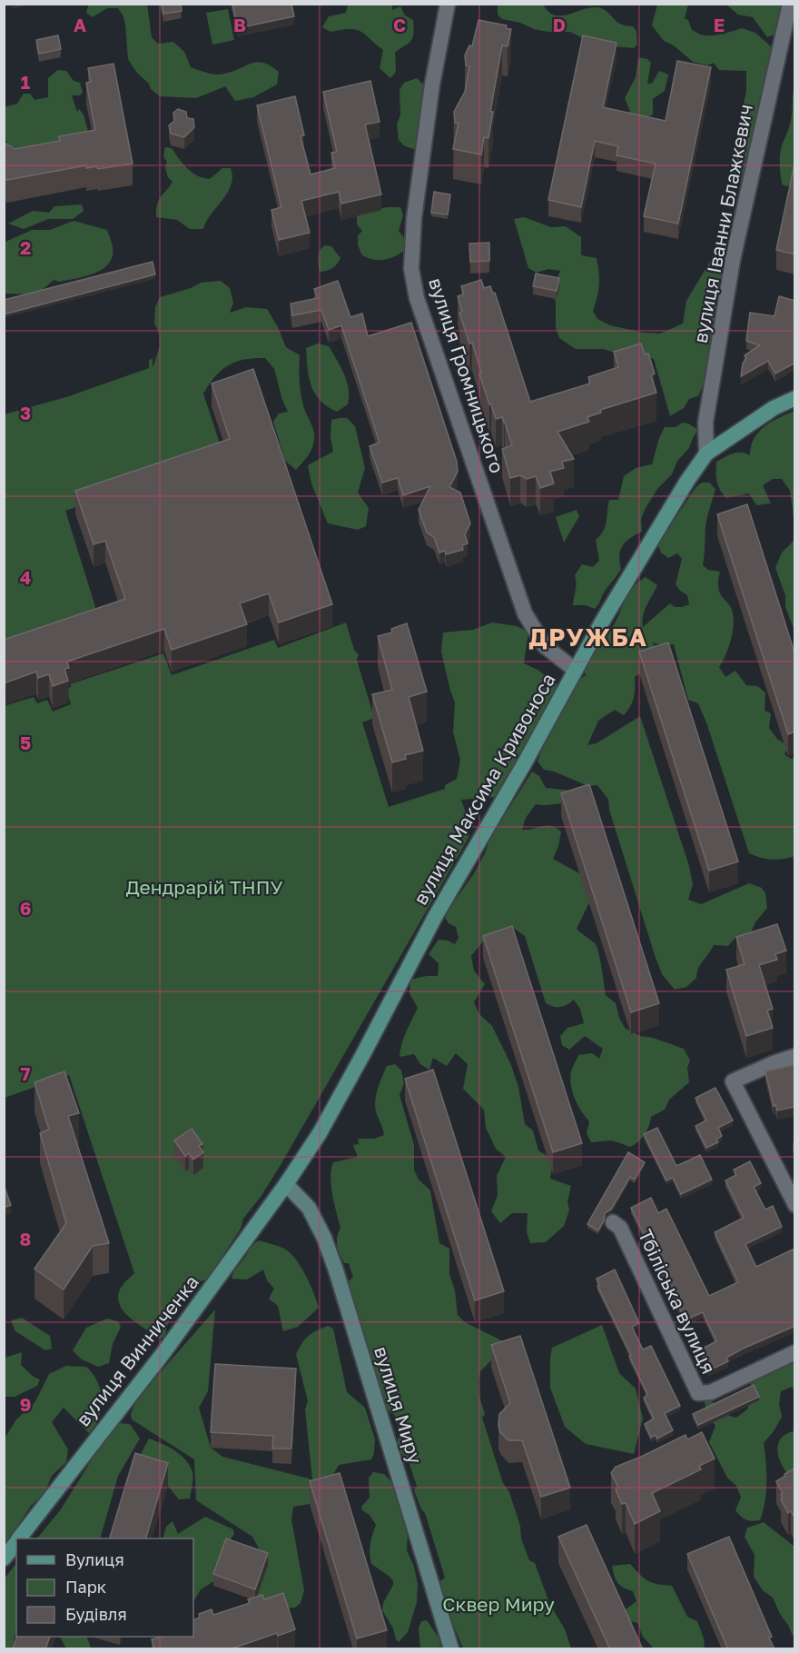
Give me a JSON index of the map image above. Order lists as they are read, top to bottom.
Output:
{
  "streets": {
    "main road": ["вулиця Максима Кривоноса", "вулиця Винниченка", "вулиця Миру"],
    "street": ["вулиця Іванни Блажкевич", "вулиця Громницького", "Тбіліська вулиця"]
  },
  "crossings": [
    ["вулиця Іванни Блажкевич", "вулиця Максима Кривоноса"],
    ["вулиця Громницького", "вулиця Максима Кривоноса"],
    ["вулиця Максима Кривоноса", "вулиця Винниченка"],
    ["вулиця Максима Кривоноса", "вулиця Миру"],
    ["вулиця Винниченка", "вулиця Миру"]
  ],
  "districts": ["ДРУЖБА"],
  "parks": ["Дендрарій ТНПУ", "Сквер Миру"],
  "legend": ["Вулиця", "Парк", "Будівля"],
  "grid": {
    "columns": [
      "A",
      "B",
      "C",
      "D",
      "E"
    ],
    "rows": [
      "1",
      "2",
      "3",
      "4",
      "5",
      "6",
      "7",
      "8",
      "9"
    ]
  }
}
